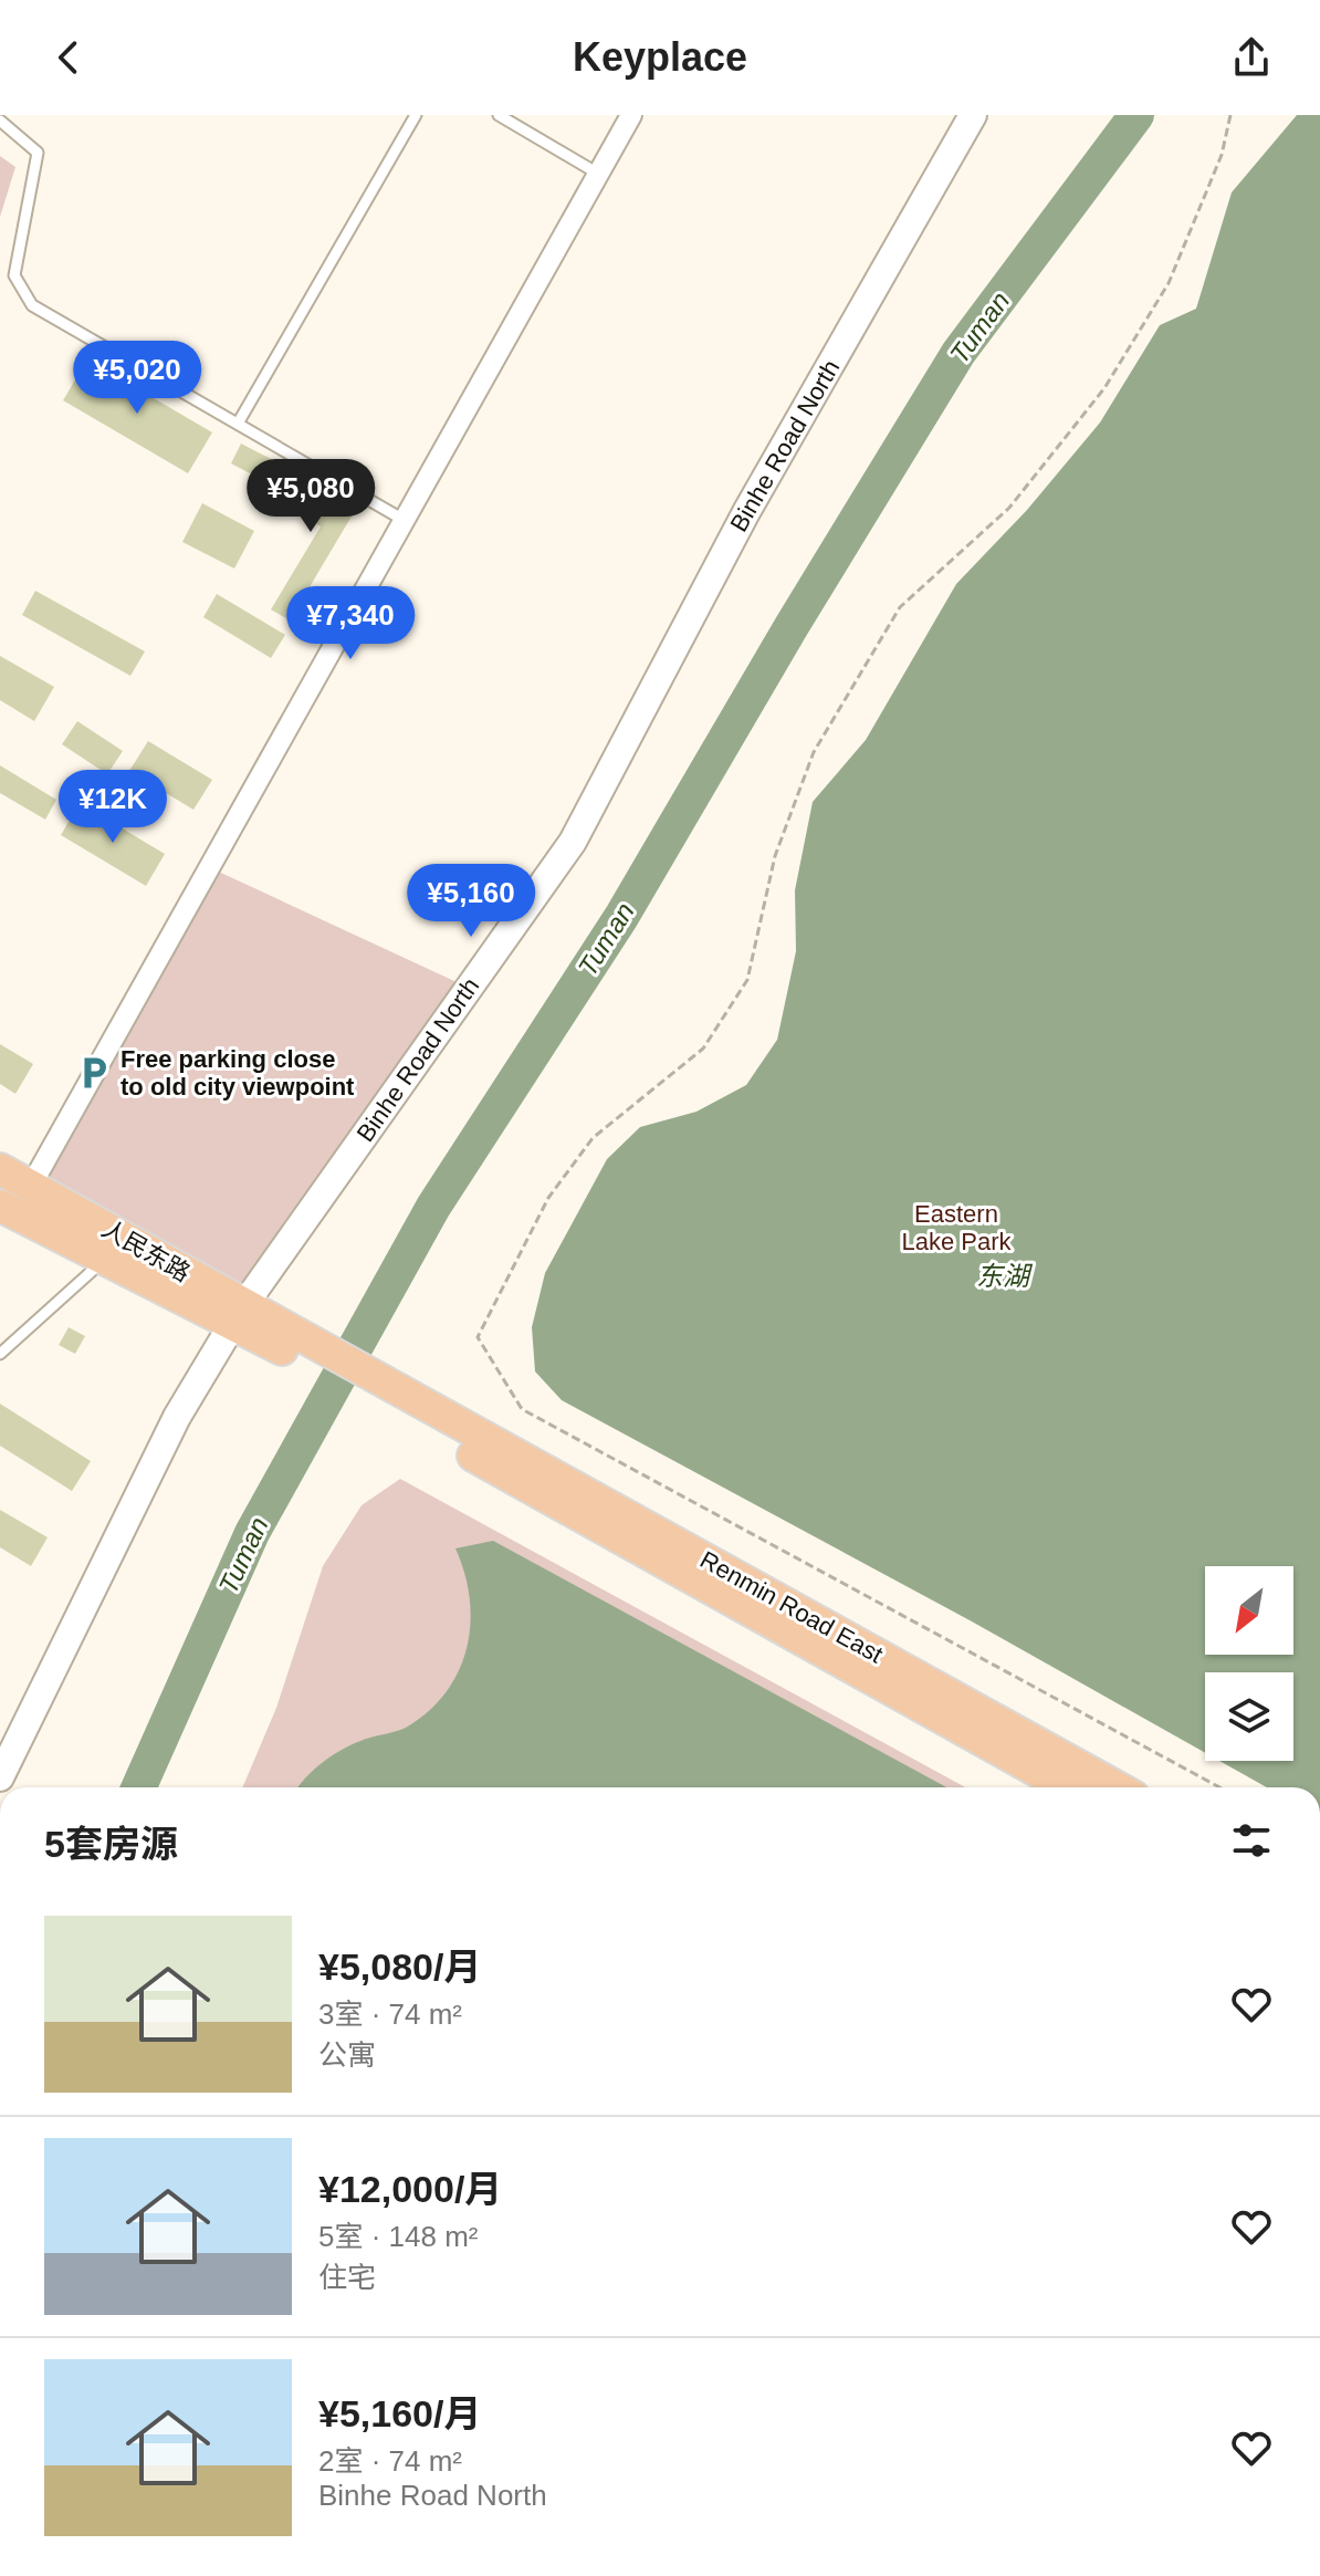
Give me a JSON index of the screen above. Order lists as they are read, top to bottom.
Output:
{
  "streets": {
    "main road": ["Binhe Road North", "人民东路", "Renmin Road East"]
  },
  "crossings": [
    ["Binhe Road North", "人民东路"],
    ["人民东路", "Renmin Road East"]
  ],
  "water": ["Tuman", "东湖"],
  "parks": ["Eastern Lake Park"],
  "places": {
    "parking": ["Free parking close to old city viewpoint"]
  },
  "north": "bottom left",
  "page": {
    "header": "Keyplace",
    "price": [
      "¥5,020",
      "¥5,080",
      "¥7,340",
      "¥12K",
      "¥5,160"
    ],
    "heading": "5套房源",
    "list": [
      {
        "name": "¥5,080/月",
        "note": "3室 · 74 m² · 公寓"
      },
      {
        "name": "¥12,000/月",
        "note": "5室 · 148 m² · 住宅"
      },
      {
        "name": "¥5,160/月",
        "note": "2室 · 74 m² · Binhe Road North"
      }
    ]
  }
}
